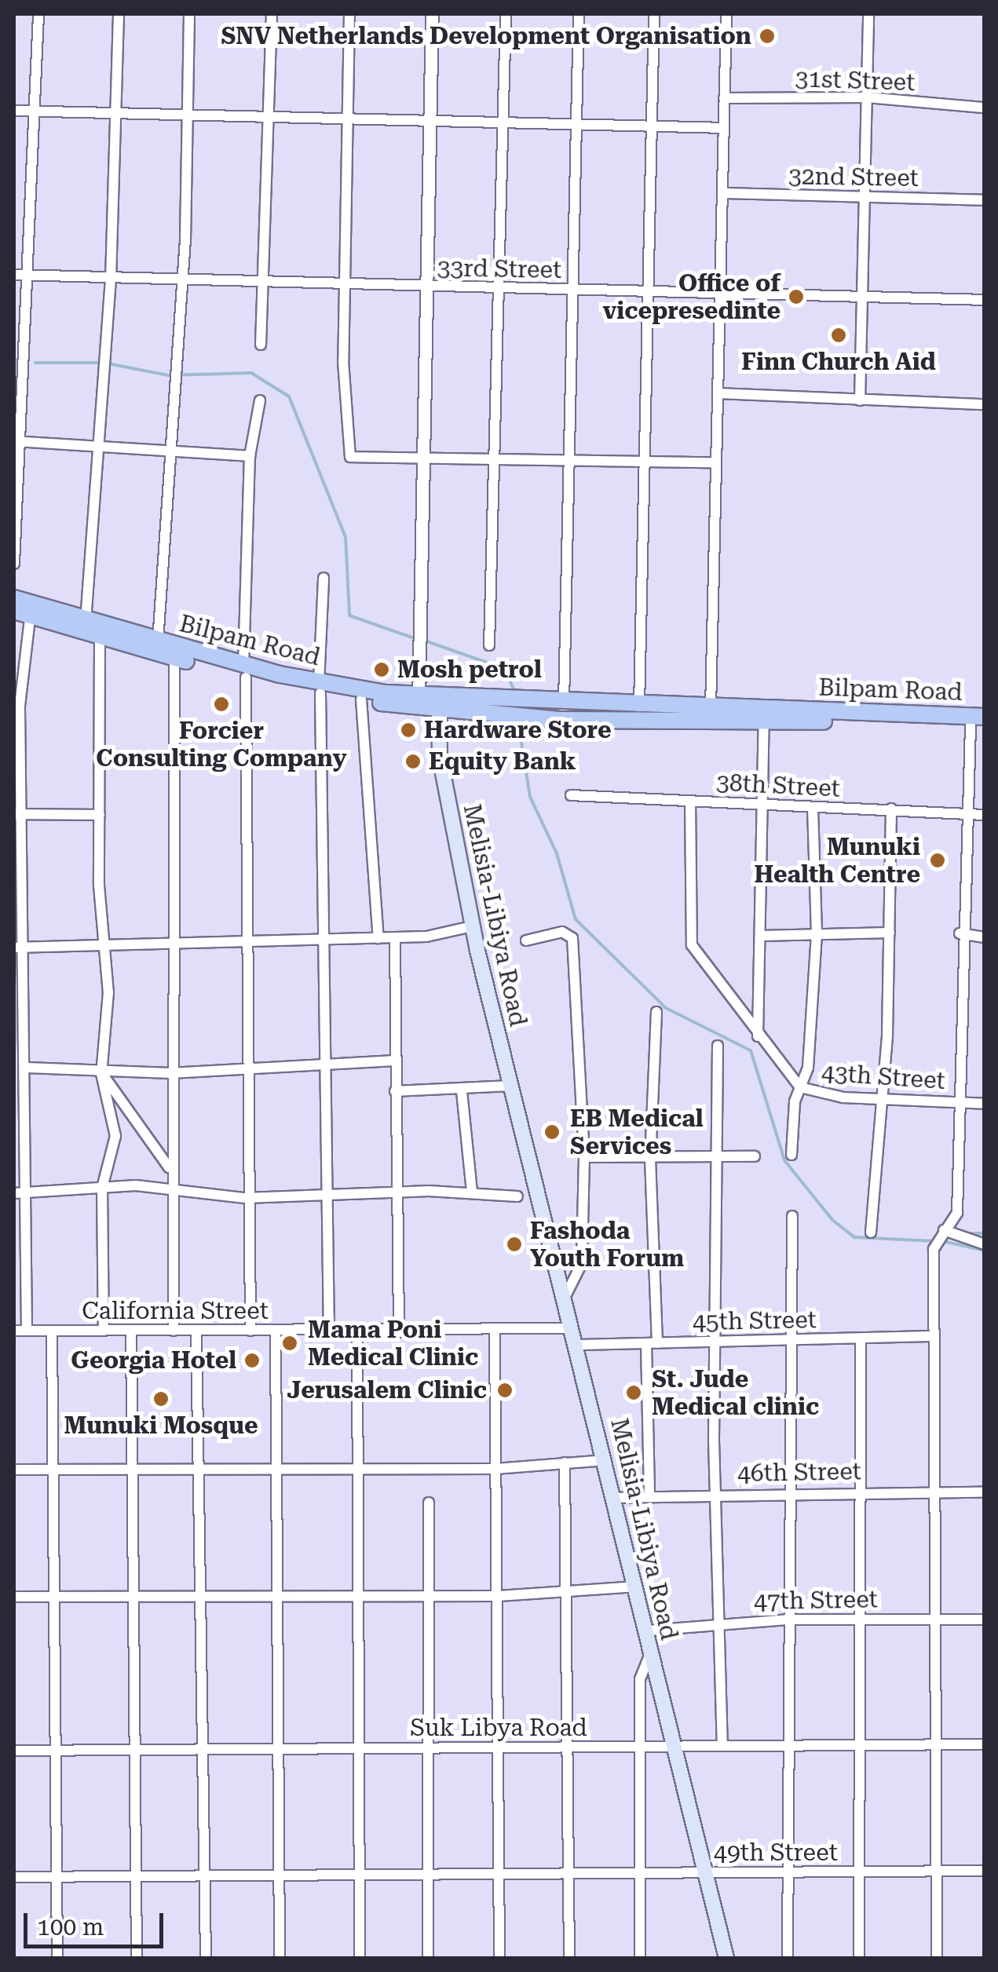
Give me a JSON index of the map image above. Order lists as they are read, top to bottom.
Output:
{
  "streets": {
    "main road": ["Bilpam Road", "Melisia-Libiya Road"],
    "street": [
      "31st Street",
      "32nd Street",
      "33rd Street",
      "38th Street",
      "43th Street",
      "California Street",
      "45th Street",
      "46th Street",
      "47th Street",
      "Suk Libya Road",
      "49th Street"
    ]
  },
  "crossings": [
    ["Bilpam Road", "Melisia-Libiya Road"],
    ["38th Street", "43th Street"],
    ["Melisia-Libiya Road", "California Street"],
    ["Melisia-Libiya Road", "45th Street"],
    ["Melisia-Libiya Road", "46th Street"],
    ["Melisia-Libiya Road", "47th Street"],
    ["Melisia-Libiya Road", "Suk Libya Road"],
    ["Melisia-Libiya Road", "49th Street"]
  ],
  "places": [
    "SNV Netherlands Development Organisation",
    "Office of vicepresedinte",
    "Finn Church Aid",
    "Mosh petrol",
    "Forcier Consulting Company",
    "Hardware Store",
    "Equity Bank",
    "Munuki Health Centre",
    "EB Medical Services",
    "Fashoda Youth Forum",
    "Mama Poni Medical Clinic",
    "Georgia Hotel",
    "Jerusalem Clinic",
    "St. Jude Medical clinic",
    "Munuki Mosque"
  ],
  "scale_bar": "100 m"
}
